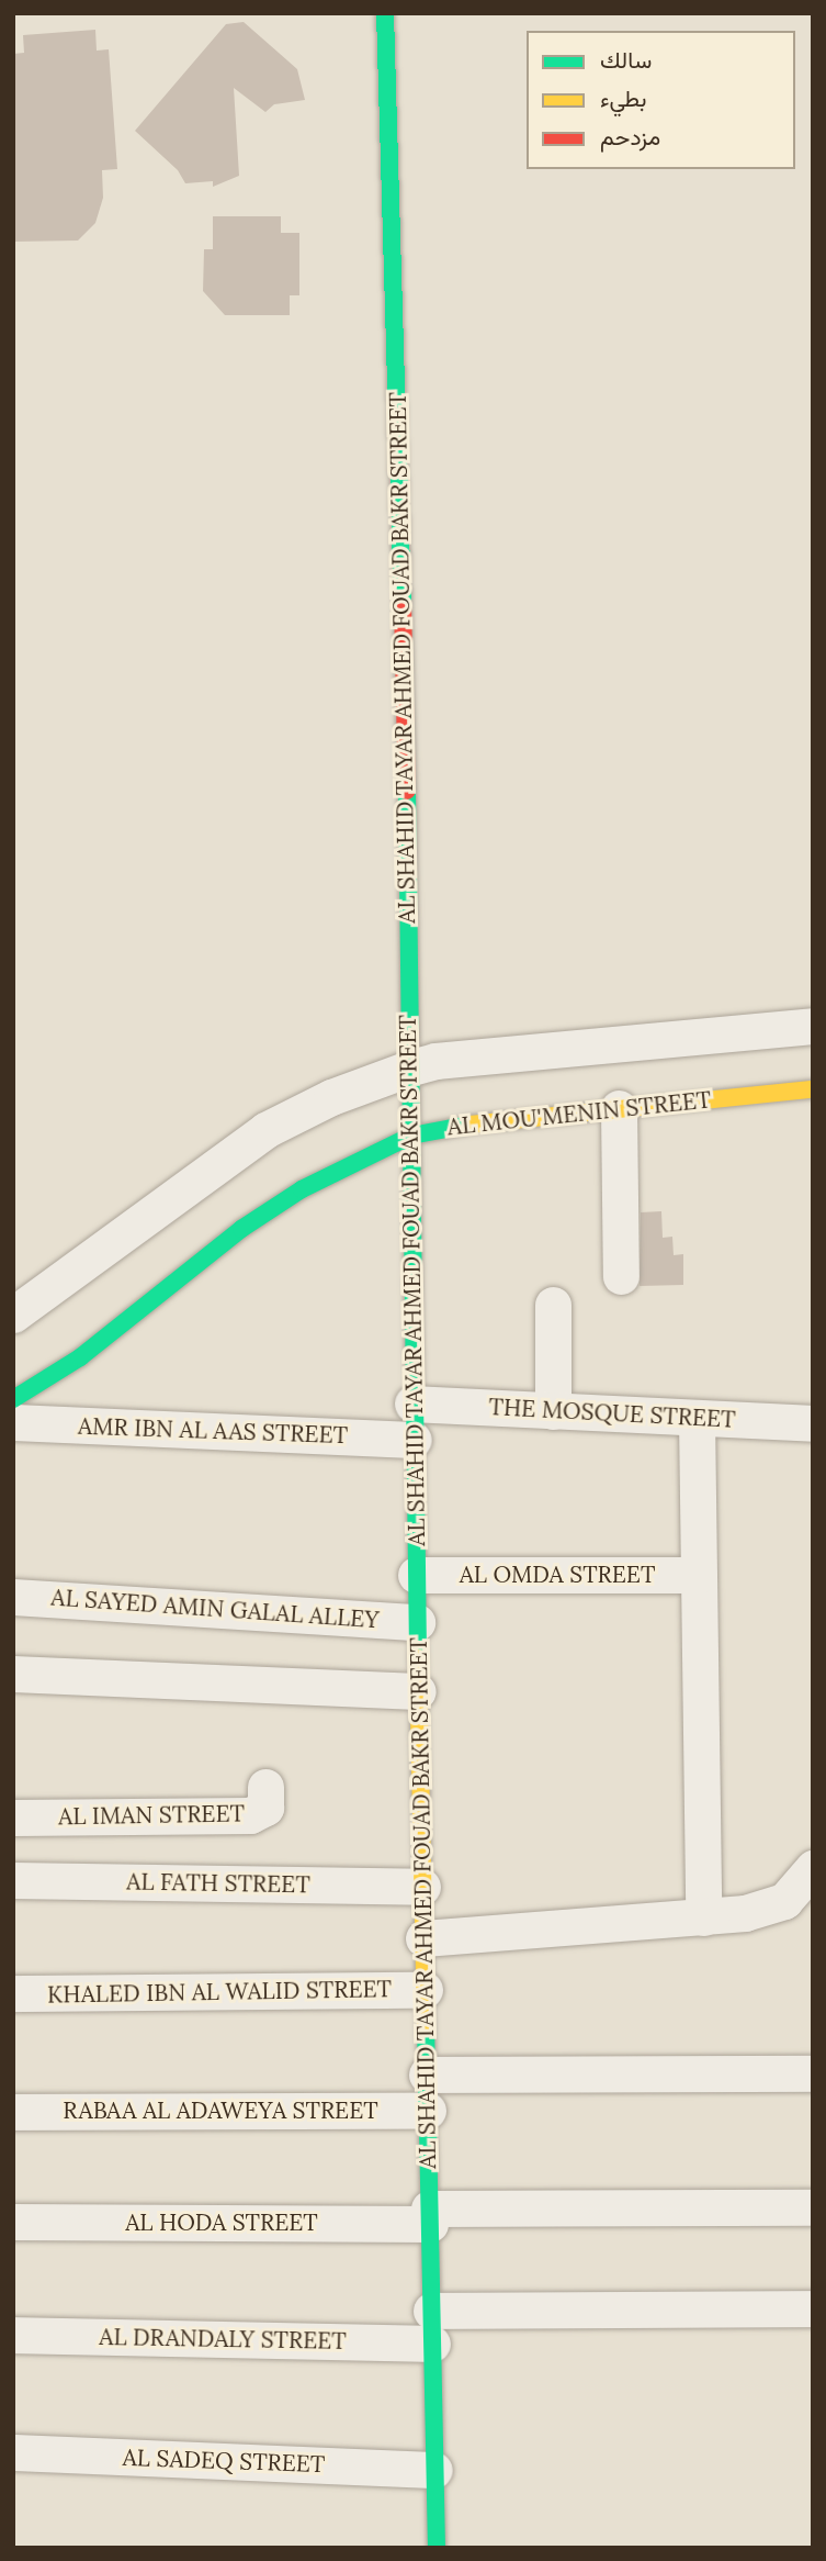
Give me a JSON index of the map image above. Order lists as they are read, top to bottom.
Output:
{
  "streets": {
    "street": [
      "AL SHAHID TAYAR AHMED FOUAD BAKR STREET",
      "AL MOU'MENIN STREET",
      "THE MOSQUE STREET",
      "AMR IBN AL AAS STREET",
      "AL OMDA STREET",
      "AL SAYED AMIN GALAL ALLEY",
      "AL IMAN STREET",
      "AL FATH STREET",
      "KHALED IBN AL WALID STREET",
      "RABAA AL ADAWEYA STREET",
      "AL HODA STREET",
      "AL DRANDALY STREET",
      "AL SADEQ STREET"
    ]
  },
  "crossings": [
    ["AL SHAHID TAYAR AHMED FOUAD BAKR STREET", "AL MOU'MENIN STREET"],
    ["AL SHAHID TAYAR AHMED FOUAD BAKR STREET", "THE MOSQUE STREET"],
    ["AL SHAHID TAYAR AHMED FOUAD BAKR STREET", "AMR IBN AL AAS STREET"],
    ["AL SHAHID TAYAR AHMED FOUAD BAKR STREET", "AL OMDA STREET"],
    ["AL SHAHID TAYAR AHMED FOUAD BAKR STREET", "AL SAYED AMIN GALAL ALLEY"],
    ["AL SHAHID TAYAR AHMED FOUAD BAKR STREET", "AL FATH STREET"],
    ["AL SHAHID TAYAR AHMED FOUAD BAKR STREET", "KHALED IBN AL WALID STREET"],
    ["AL SHAHID TAYAR AHMED FOUAD BAKR STREET", "RABAA AL ADAWEYA STREET"],
    ["AL SHAHID TAYAR AHMED FOUAD BAKR STREET", "AL HODA STREET"],
    ["AL SHAHID TAYAR AHMED FOUAD BAKR STREET", "AL DRANDALY STREET"],
    ["AL SHAHID TAYAR AHMED FOUAD BAKR STREET", "AL SADEQ STREET"]
  ],
  "legend": ["سالك", "بطيء", "مزدحم"]
}
